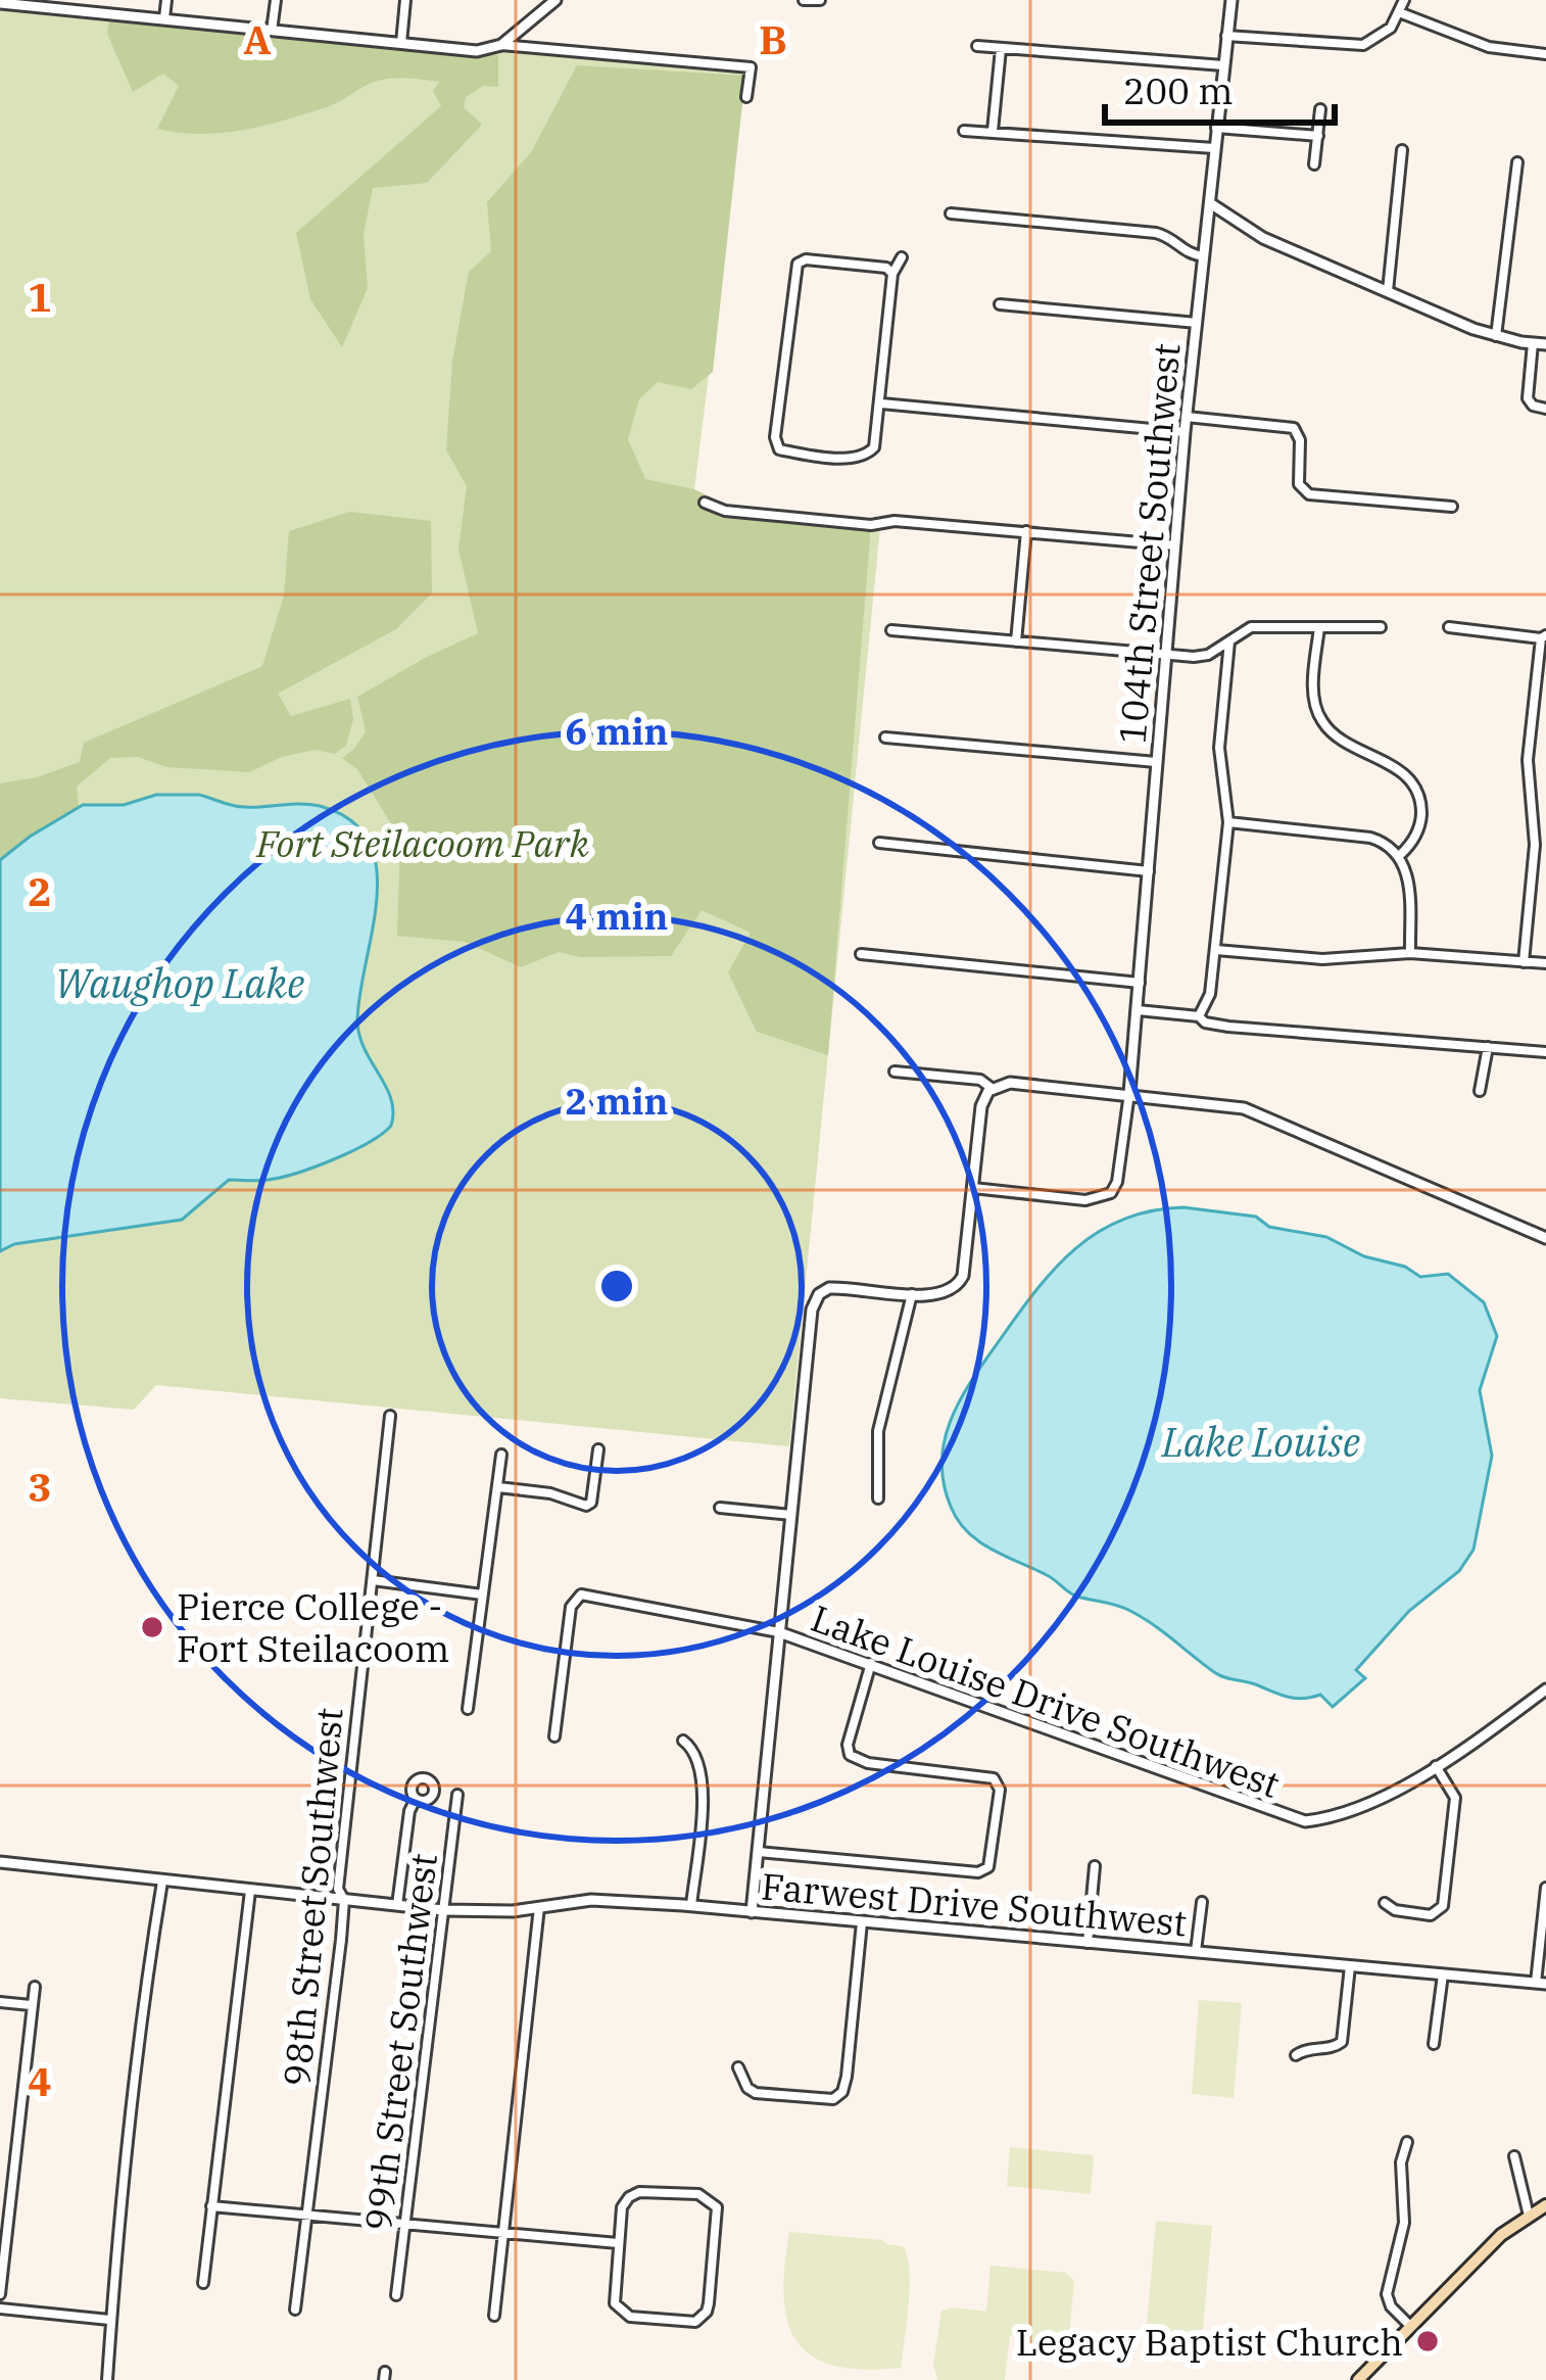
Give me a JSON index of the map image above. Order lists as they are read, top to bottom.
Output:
{
  "streets": {
    "street": [
      "104th Street Southwest",
      "Lake Louise Drive Southwest",
      "98th Street Southwest",
      "Farwest Drive Southwest",
      "99th Street Southwest"
    ]
  },
  "crossings": [
    ["98th Street Southwest", "Farwest Drive Southwest"],
    ["Farwest Drive Southwest", "99th Street Southwest"]
  ],
  "water": ["Waughop Lake", "Lake Louise"],
  "parks": ["Fort Steilacoom Park"],
  "places": ["Pierce College - Fort Steilacoom", "Legacy Baptist Church"],
  "scale_bar": "200 m",
  "grid": {
    "columns": ["A", "B"],
    "rows": [
      "1",
      "2",
      "3",
      "4"
    ]
  },
  "rings": ["6 min", "4 min", "2 min"]
}
